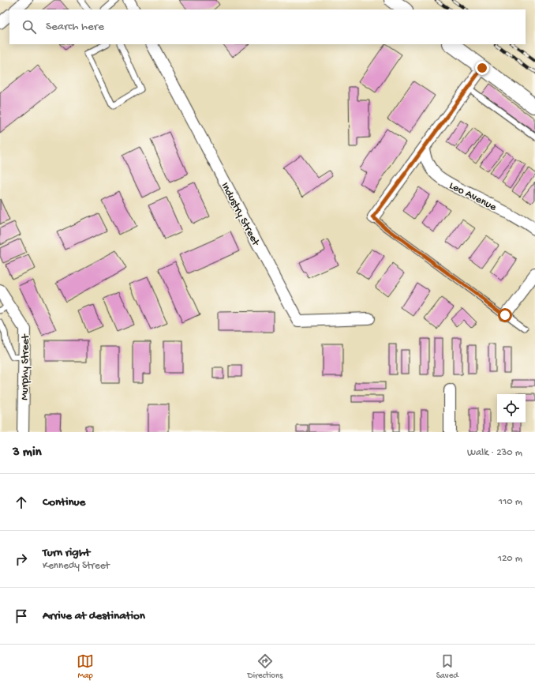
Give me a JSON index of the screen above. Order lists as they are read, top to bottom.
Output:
{
  "streets": {
    "street": ["Leo Avenue", "Industry Street", "Murphy Street"]
  },
  "page": {
    "search": "Search here",
    "heading": ["3 min", "Walk · 230 m"],
    "list": [
      ["Continue", "110 m"],
      ["Turn right", "Kennedy Street", "120 m"],
      "Arrive at destination"
    ],
    "nav": ["Map", "Directions", "Saved"]
  }
}
